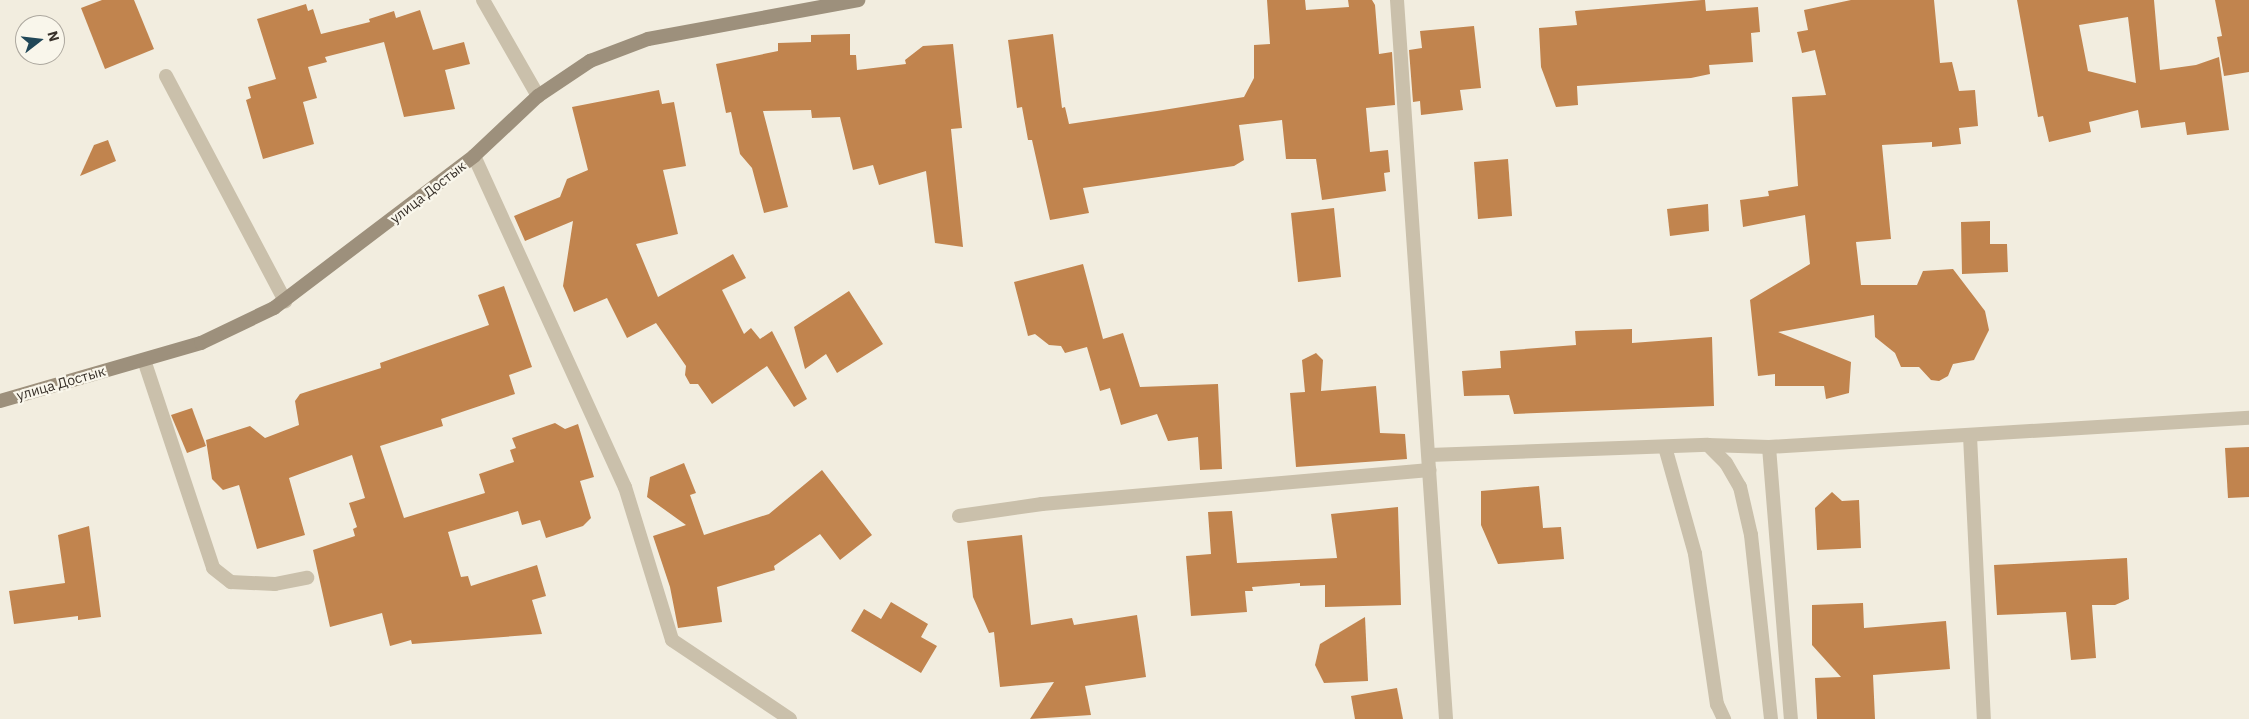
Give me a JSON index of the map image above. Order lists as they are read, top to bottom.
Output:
{
  "streets": {
    "main road": ["улица Достык"]
  },
  "north": "right"
}
